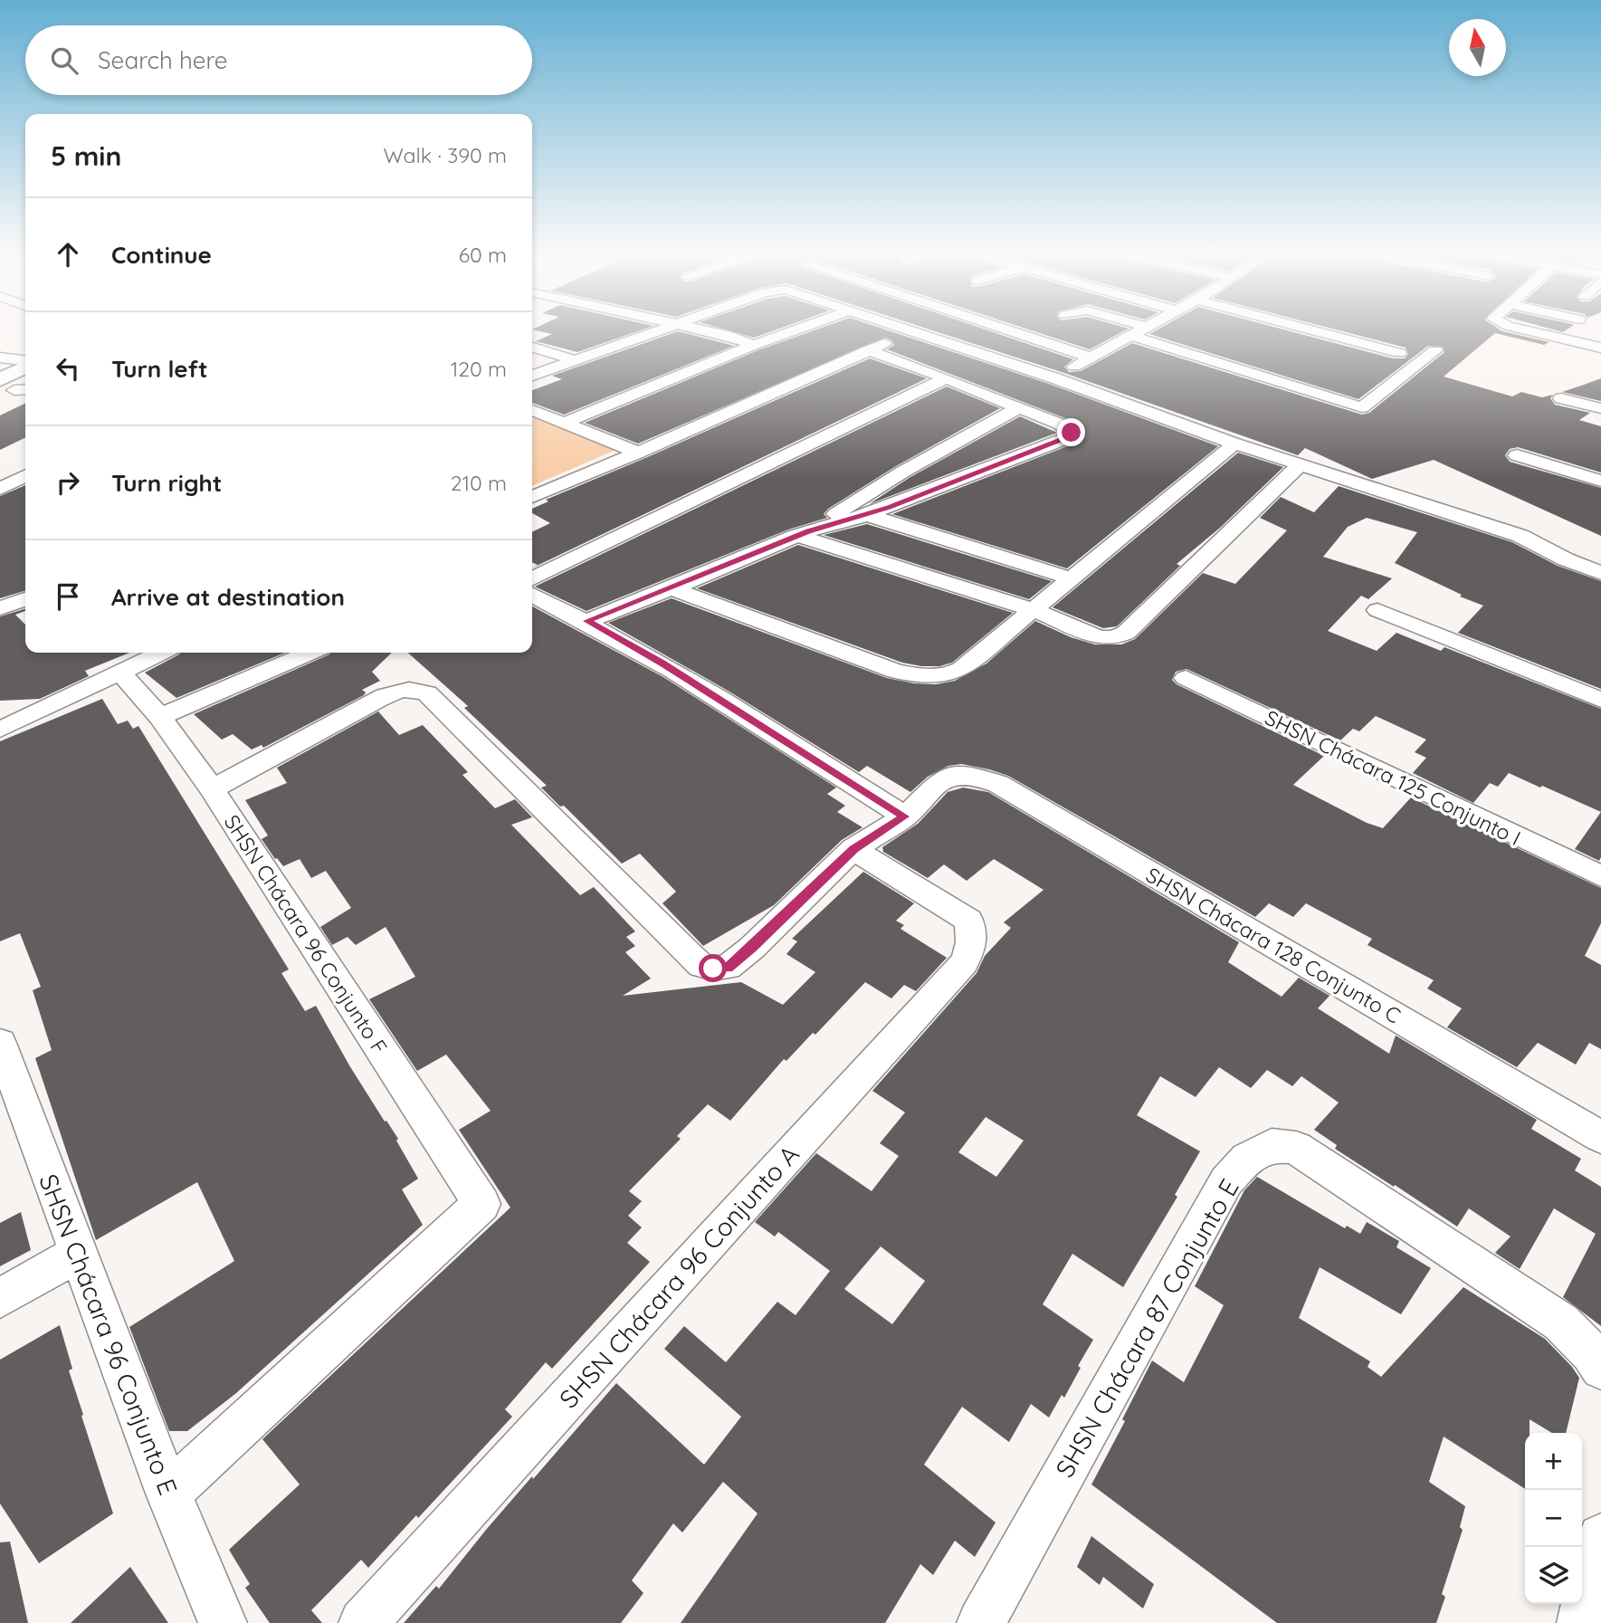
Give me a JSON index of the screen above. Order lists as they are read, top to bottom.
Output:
{
  "streets": {
    "street": [
      "SHSN Chácara 125 Conjunto I",
      "SHSN Chácara 96 Conjunto F",
      "SHSN Chácara 128 Conjunto C",
      "SHSN Chácara 96 Conjunto A",
      "SHSN Chácara 87 Conjunto E",
      "SHSN Chácara 96 Conjunto E"
    ]
  },
  "crossings": [
    ["SHSN Chácara 96 Conjunto F", "SHSN Chácara 96 Conjunto E"]
  ],
  "north": "top",
  "page": {
    "search": "Search here",
    "heading": ["5 min", "Walk · 390 m"],
    "list": [
      ["Continue", "60 m"],
      ["Turn left", "120 m"],
      ["Turn right", "210 m"],
      "Arrive at destination"
    ],
    "map_buttons": ["+", "−"]
  }
}
